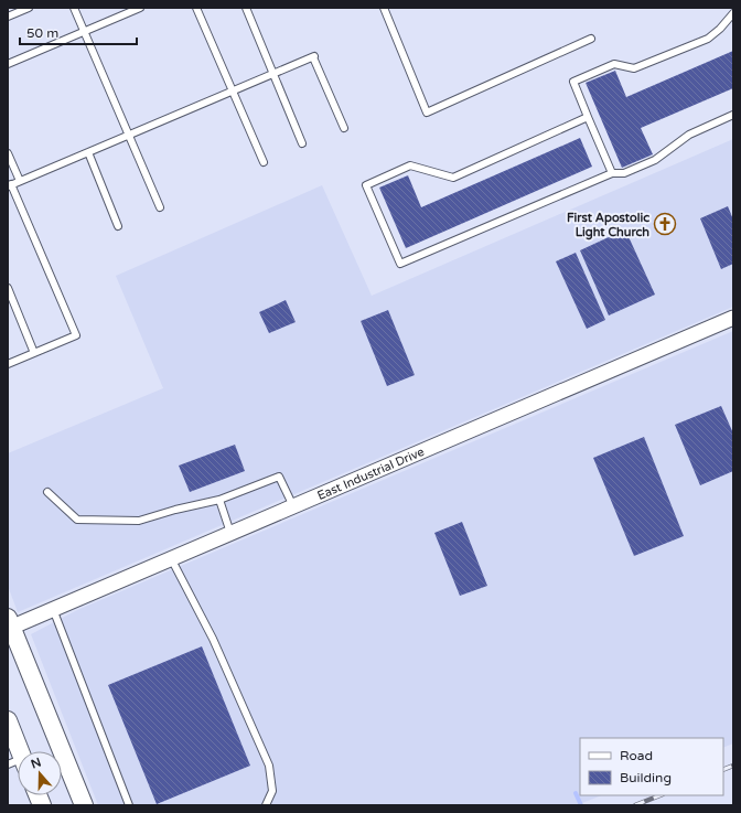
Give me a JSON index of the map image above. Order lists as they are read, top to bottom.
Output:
{
  "streets": {
    "street": ["East Industrial Drive"]
  },
  "places": {
    "church": ["First Apostolic Light Church"]
  },
  "legend": ["Road", "Building"],
  "scale_bar": "50 m",
  "north": "top"
}
